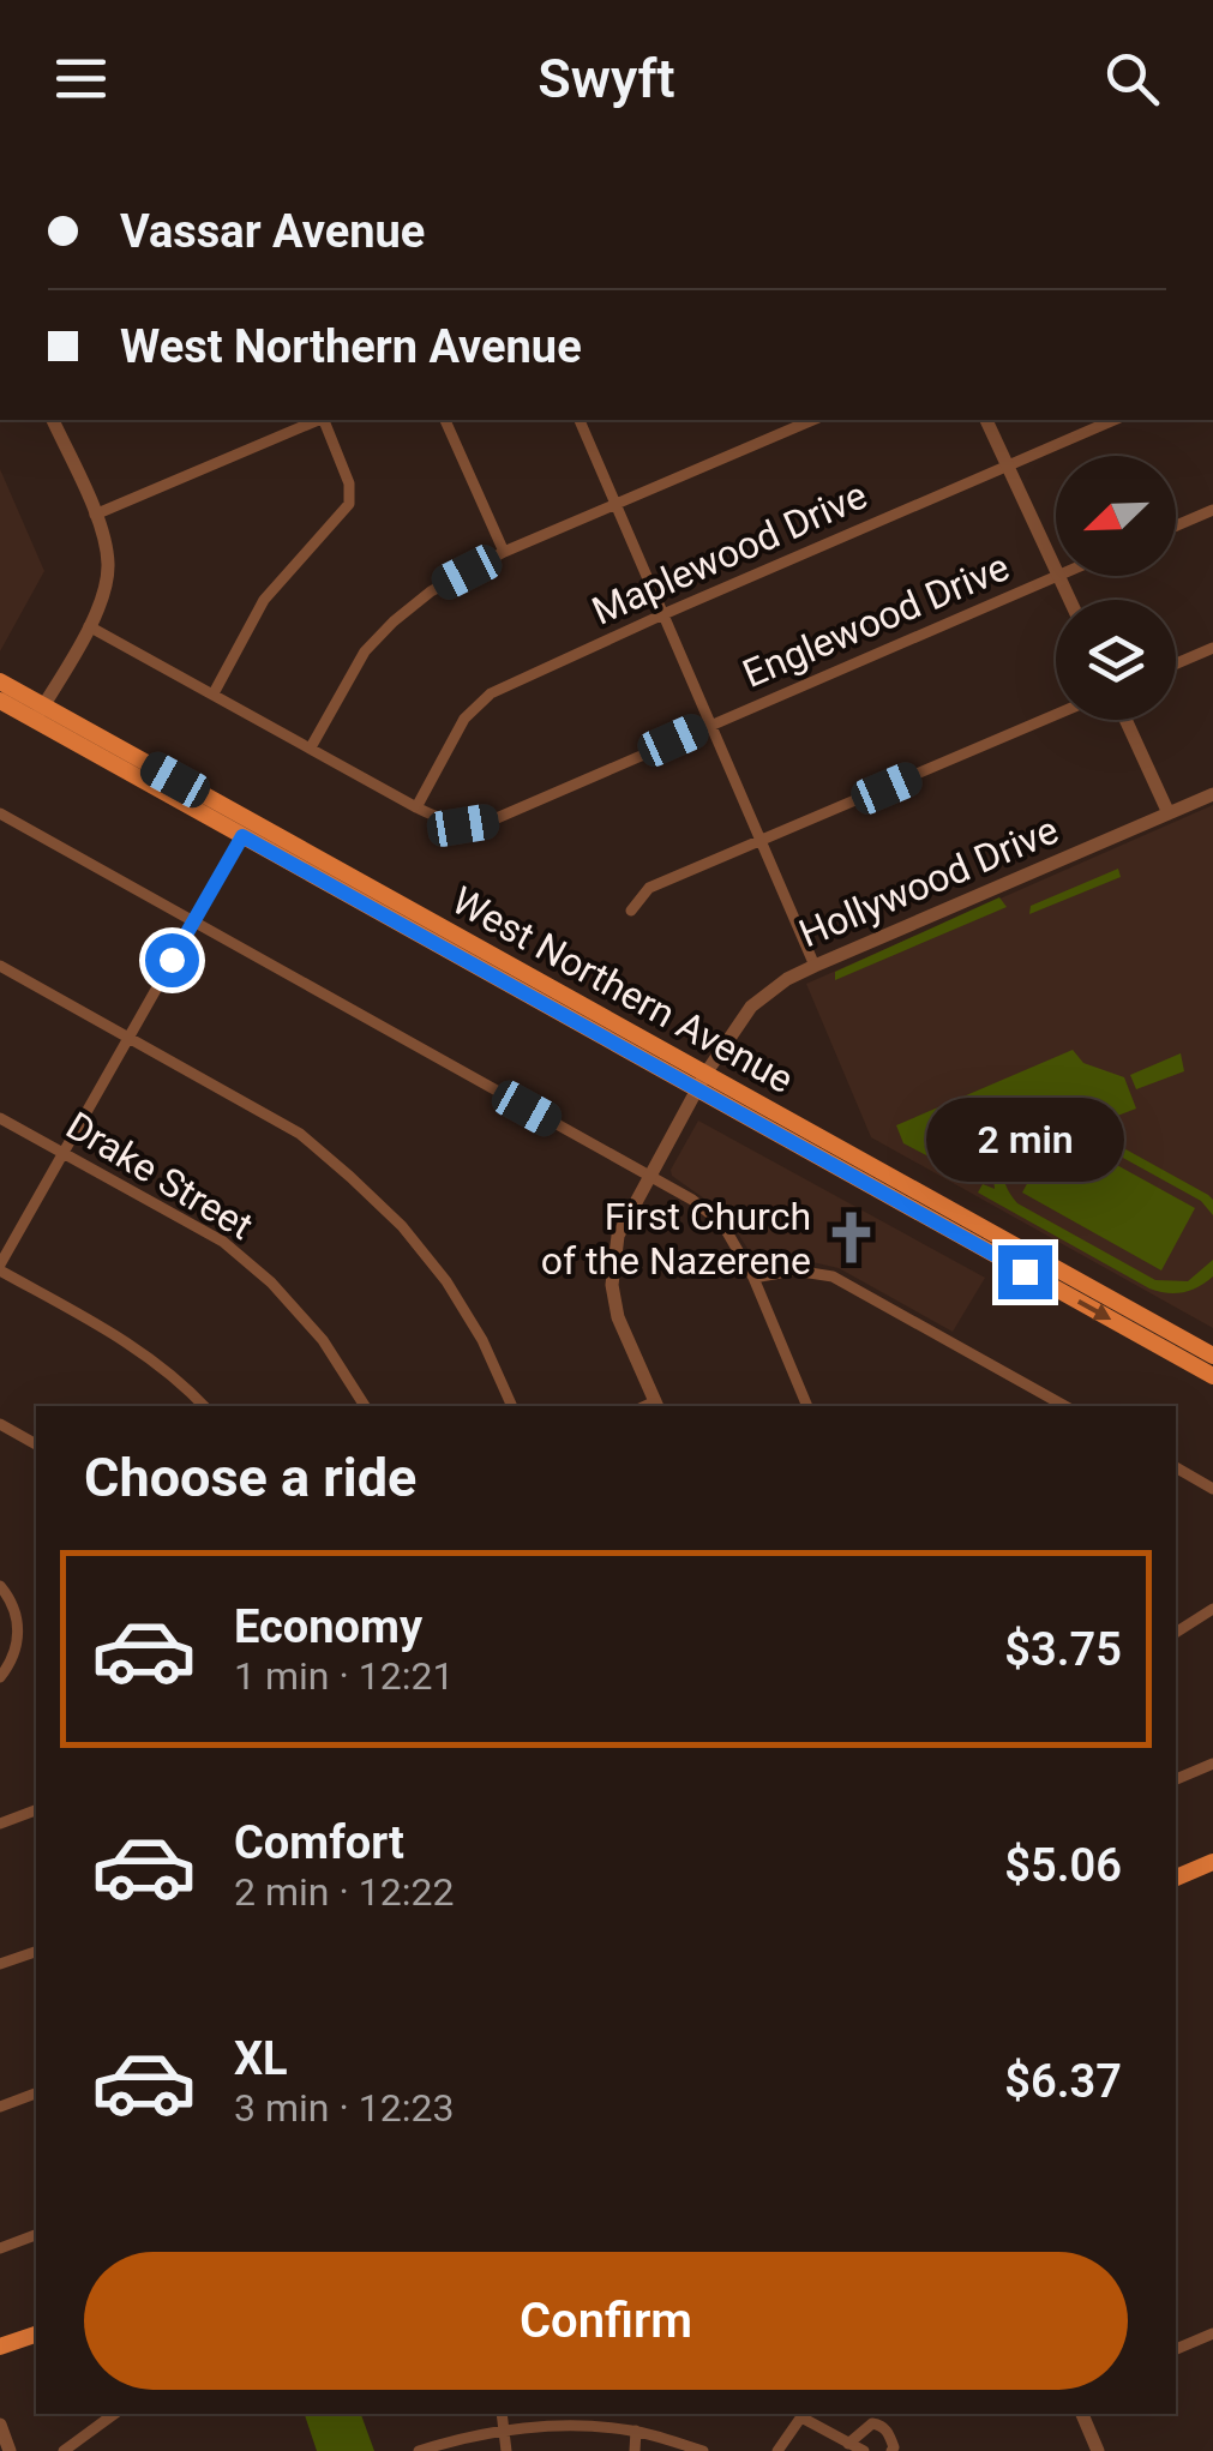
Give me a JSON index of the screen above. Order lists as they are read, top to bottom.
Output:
{
  "streets": {
    "main road": ["West Northern Avenue"],
    "street": [
      "Maplewood Drive",
      "Englewood Drive",
      "Hollywood Drive",
      "Drake Street"
    ]
  },
  "crossings": [
    ["Maplewood Drive", "Englewood Drive"],
    ["Hollywood Drive", "West Northern Avenue"]
  ],
  "places": {
    "church": ["First Church of the Nazerene"]
  },
  "north": "bottom left",
  "page": {
    "header": "Swyft",
    "banner": ["Vassar Avenue", "West Northern Avenue"],
    "bubble": "2 min",
    "heading": "Choose a ride",
    "list": [
      {
        "name": "Economy",
        "note": "1 min · 12:21",
        "value": "$3.75"
      },
      {
        "name": "Comfort",
        "note": "2 min · 12:22",
        "value": "$5.06"
      },
      {
        "name": "XL",
        "note": "3 min · 12:23",
        "value": "$6.37"
      }
    ],
    "buttons": "Confirm"
  }
}
